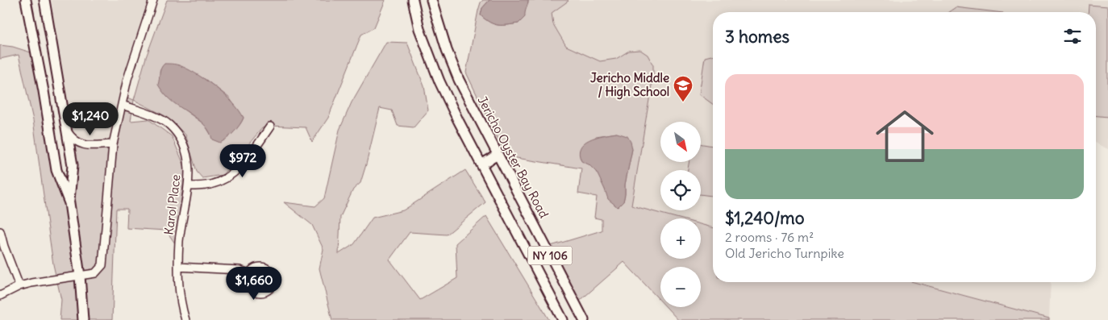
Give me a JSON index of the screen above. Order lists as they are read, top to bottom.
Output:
{
  "streets": {
    "main road": ["Jericho Oyster Bay Road", "NY 106"],
    "street": ["Karol Place"]
  },
  "places": {
    "school or university": ["Jericho Middle / High School"]
  },
  "north": "bottom right",
  "page": {
    "heading": "3 homes",
    "list": [
      {
        "name": "$1,240/mo",
        "note": "2 rooms · 76 m² · Old Jericho Turnpike"
      }
    ],
    "price": ["$1,240", "$972", "$1,660"],
    "map_buttons": ["+", "−"]
  }
}
